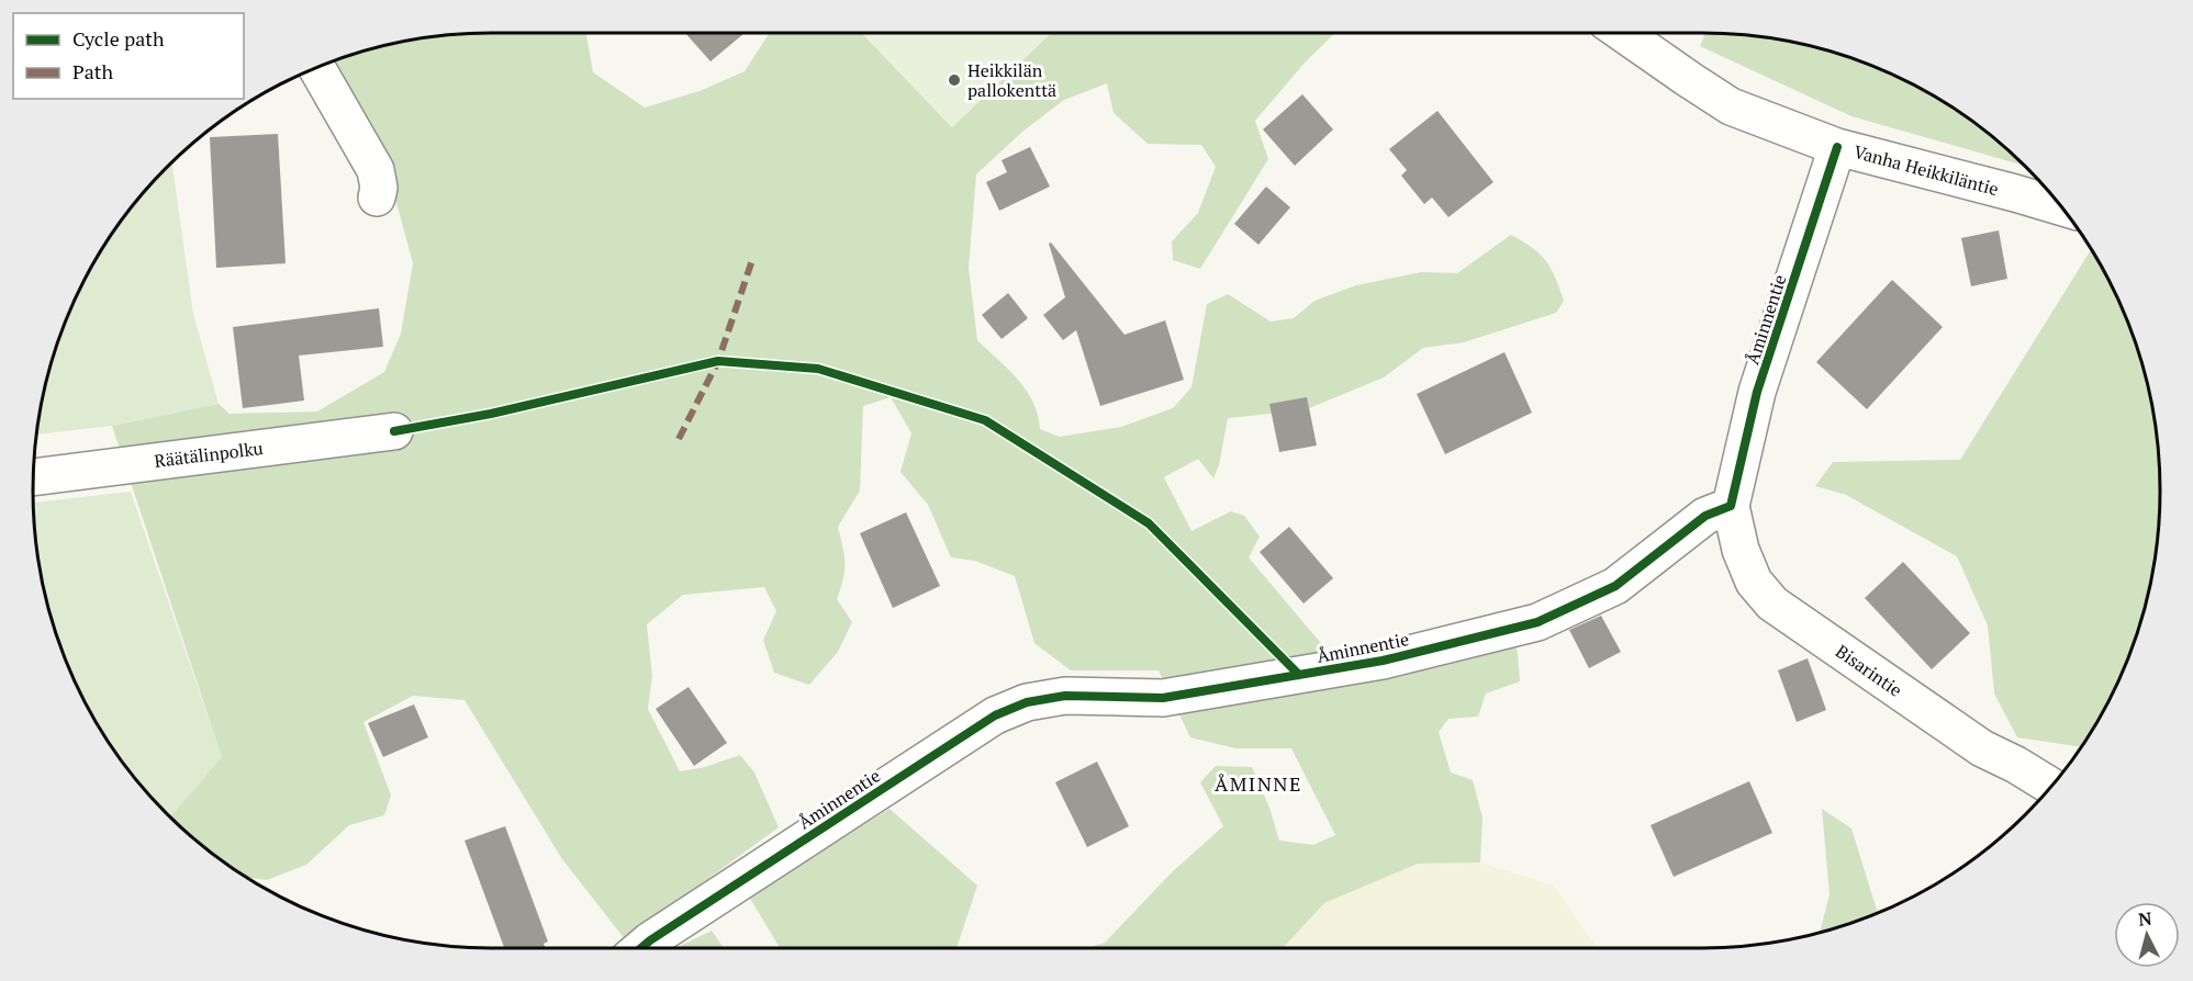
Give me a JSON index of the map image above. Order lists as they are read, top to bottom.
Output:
{
  "streets": {
    "street": [
      "Vanha Heikkiläntie",
      "Åminnentie",
      "Räätälinpolku",
      "Bisarintie"
    ]
  },
  "crossings": [
    ["Vanha Heikkiläntie", "Åminnentie"],
    ["Åminnentie", "Bisarintie"]
  ],
  "districts": ["ÅMINNE"],
  "places": ["Heikkilän pallokenttä"],
  "legend": ["Cycle path", "Path"],
  "north": "top"
}
